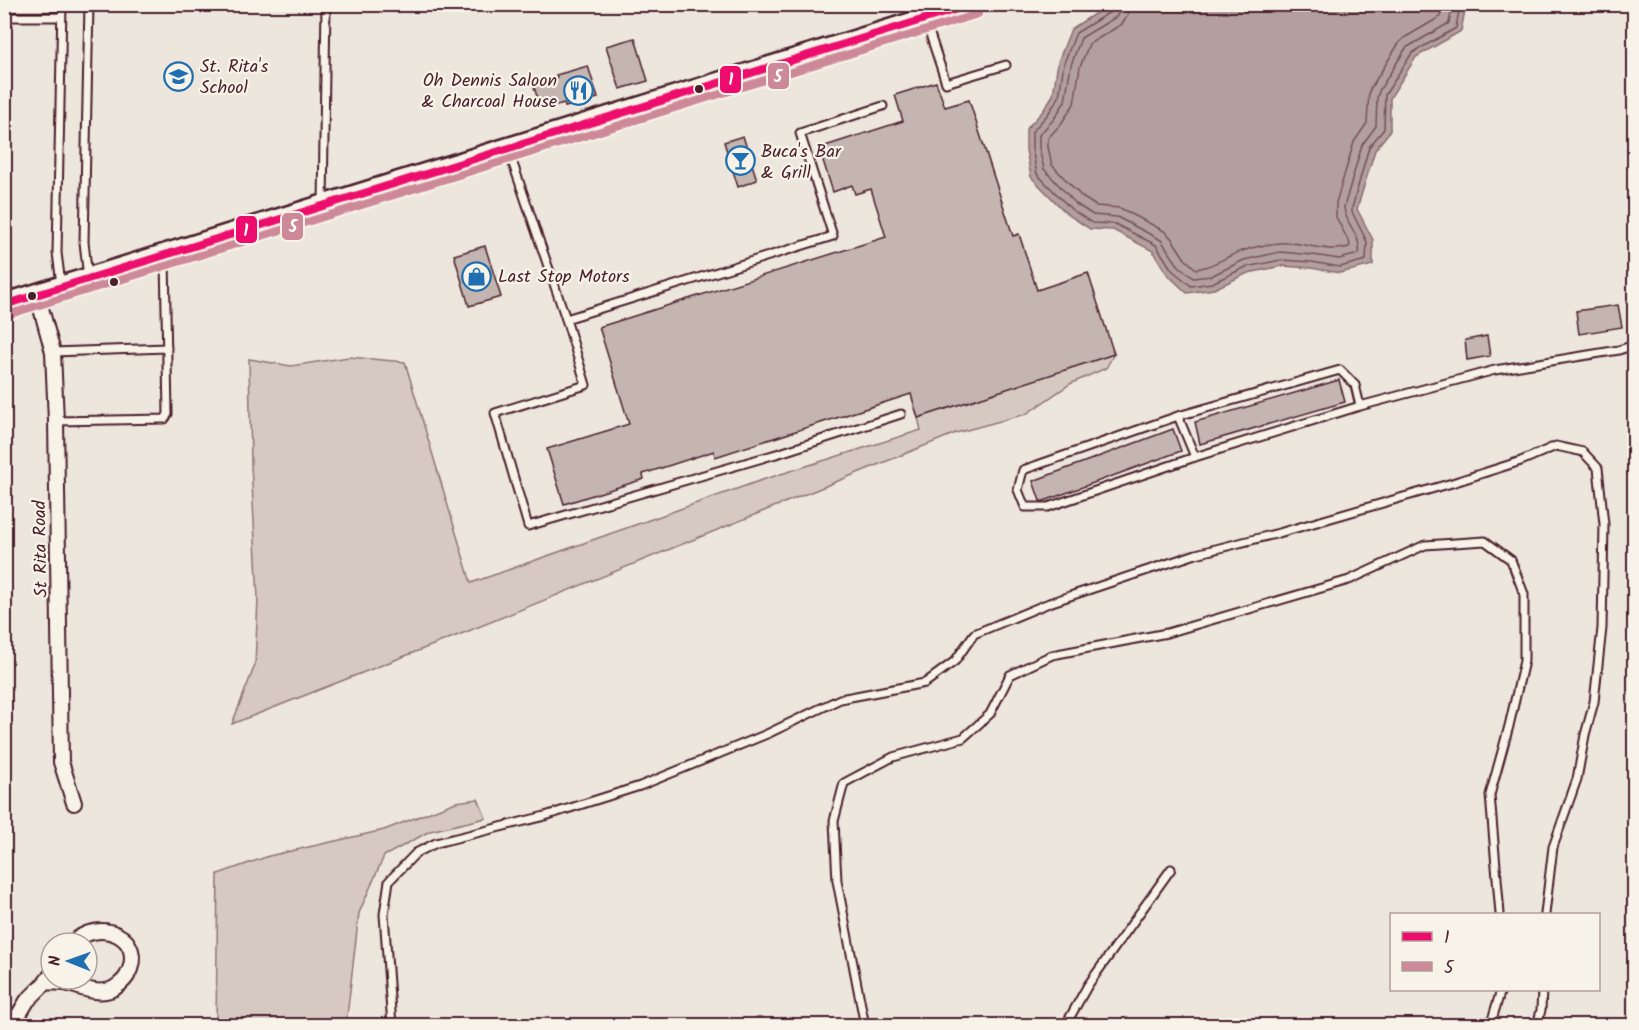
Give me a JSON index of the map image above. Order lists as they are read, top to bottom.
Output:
{
  "streets": {
    "street": ["St Rita Road"]
  },
  "places": {
    "school or university": ["St. Rita's School"],
    "restaurant": ["Oh Dennis Saloon & Charcoal House"],
    "bar": ["Buca's Bar & Grill"],
    "shop": ["Last Stop Motors"]
  },
  "lines": ["transit line 1", "transit line 5"],
  "legend": ["1", "5"],
  "north": "left"
}
